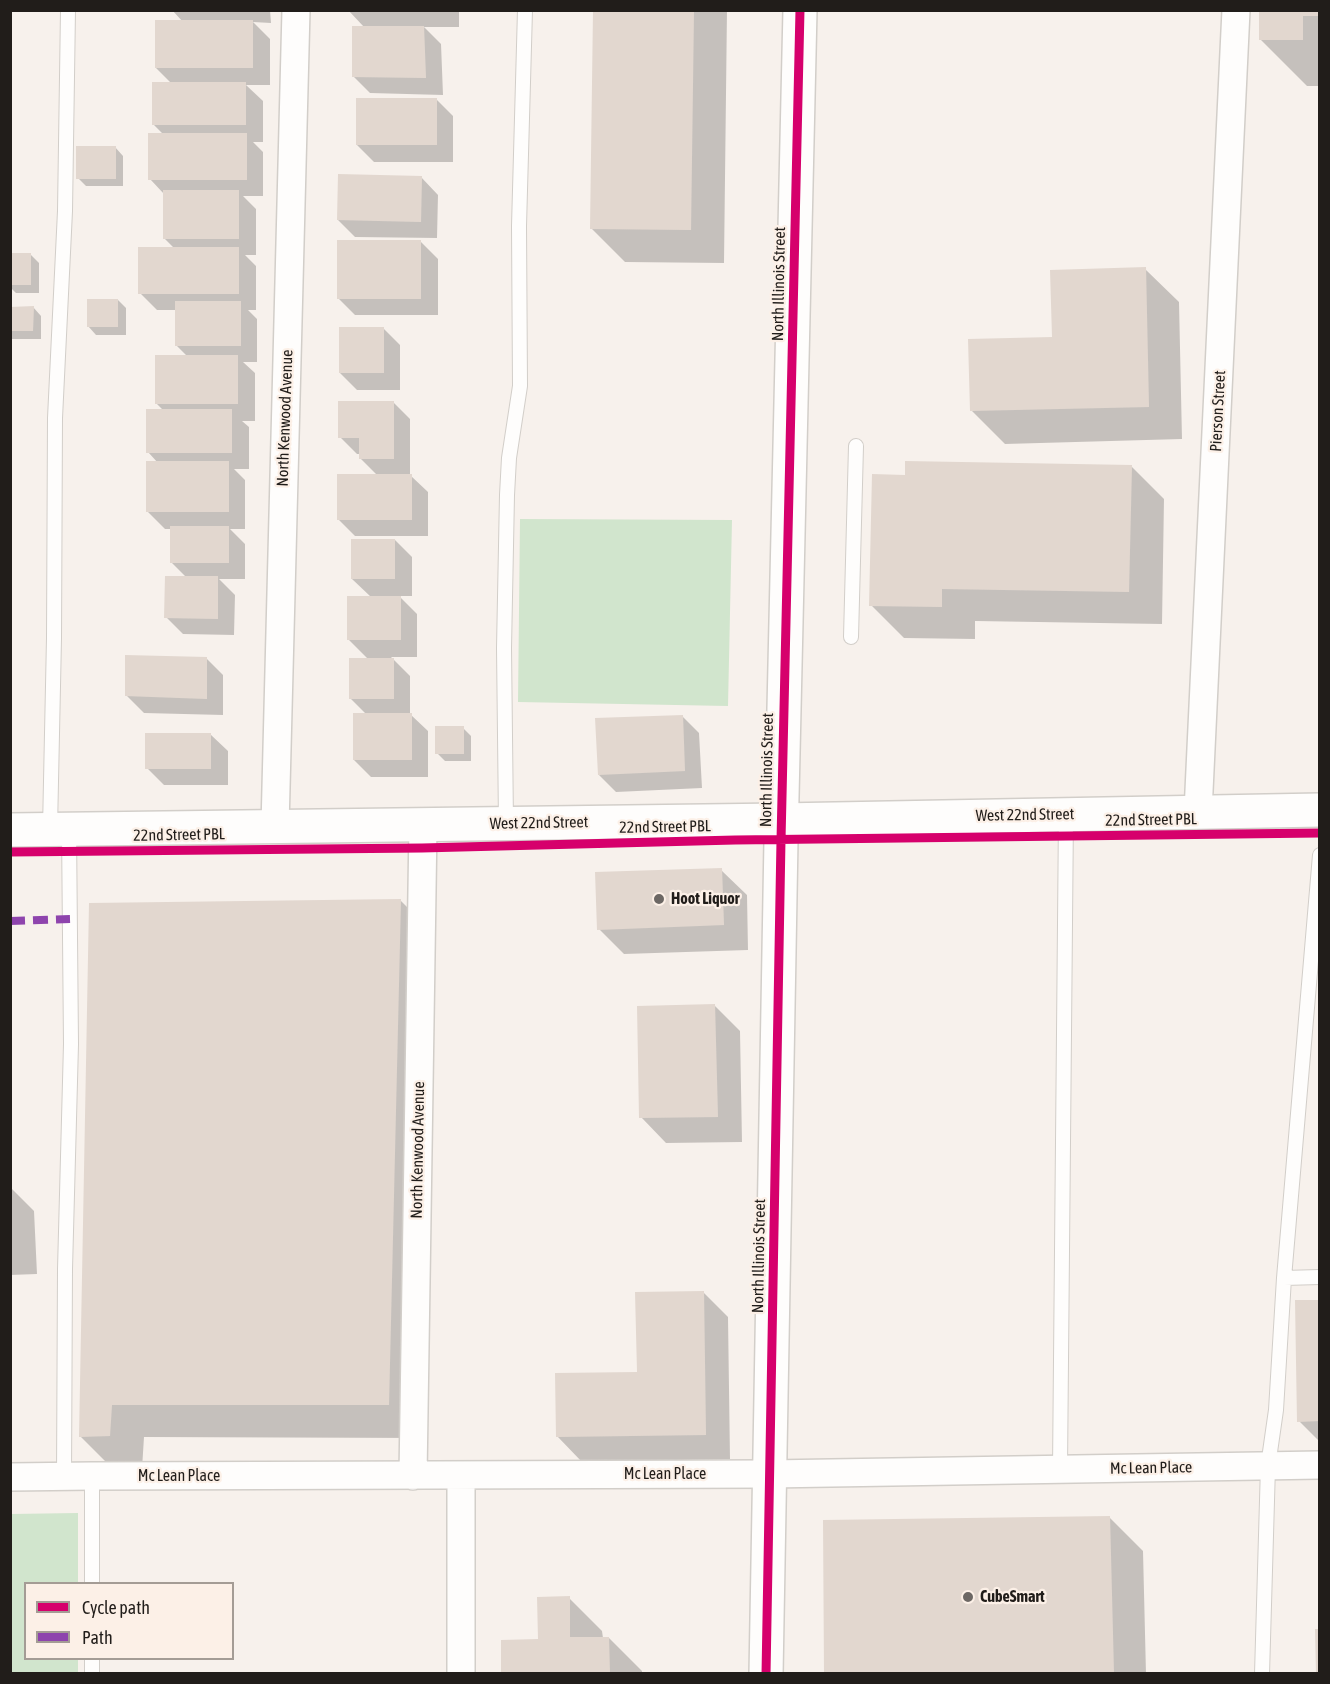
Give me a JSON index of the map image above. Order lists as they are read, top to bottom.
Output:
{
  "streets": {
    "main road": ["North Illinois Street", "West 22nd Street"],
    "street": ["Pierson Street", "North Kenwood Avenue", "Mc Lean Place"],
    "cycle path": ["22nd Street PBL"]
  },
  "crossings": [
    ["North Illinois Street", "West 22nd Street"],
    ["North Illinois Street", "Mc Lean Place"],
    ["Pierson Street", "West 22nd Street"],
    ["North Kenwood Avenue", "West 22nd Street"],
    ["North Kenwood Avenue", "Mc Lean Place"]
  ],
  "places": ["Hoot Liquor", "CubeSmart"],
  "legend": ["Cycle path", "Path"]
}
